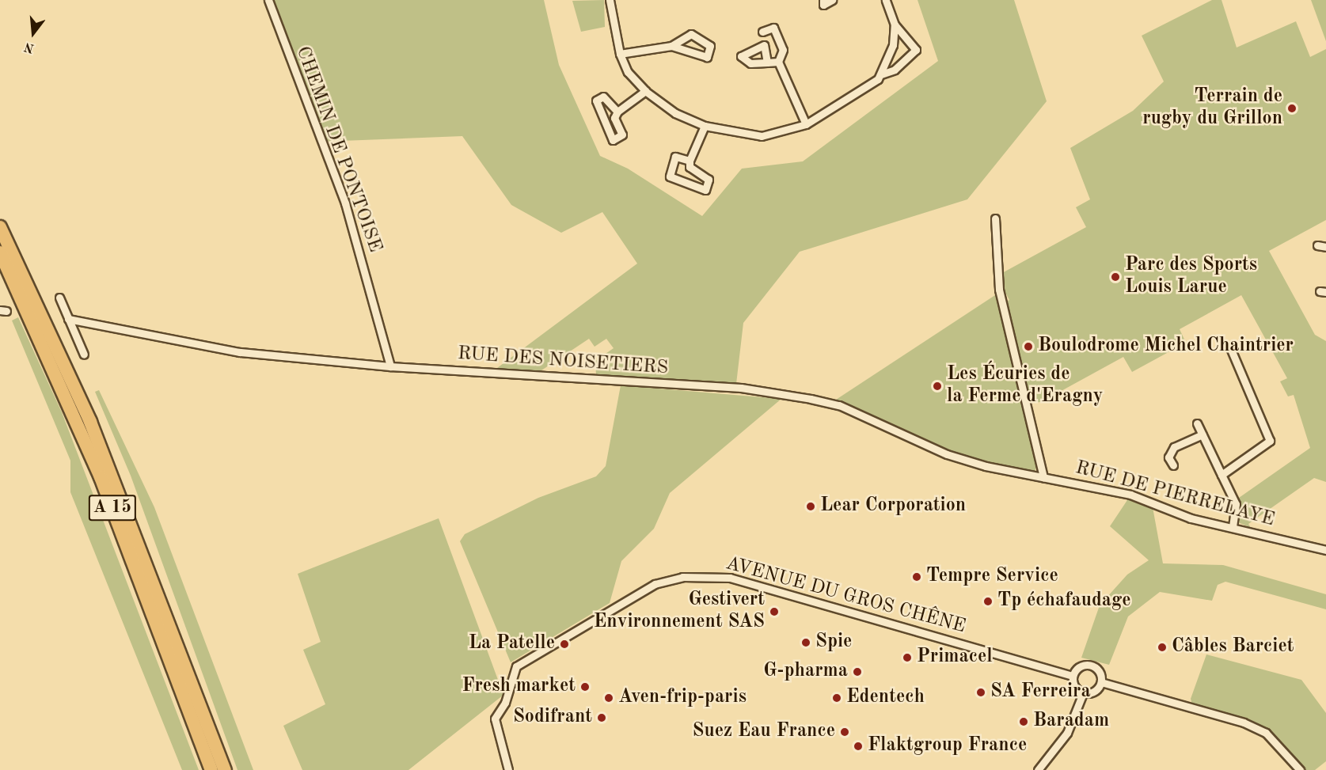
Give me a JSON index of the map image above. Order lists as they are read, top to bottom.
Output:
{
  "streets": {
    "highway": ["A 15"],
    "street": [
      "CHEMIN DE PONTOISE",
      "RUE DES NOISETIERS",
      "RUE DE PIERRELAYE",
      "AVENUE DU GROS CHÊNE"
    ]
  },
  "crossings": [
    ["CHEMIN DE PONTOISE", "RUE DES NOISETIERS"],
    ["RUE DES NOISETIERS", "RUE DE PIERRELAYE"]
  ],
  "places": [
    "Terrain de rugby du Grillon",
    "Parc des Sports Louis Larue",
    "Boulodrome Michel Chaintrier",
    "Les Écuries de la Ferme d'Eragny",
    "Lear Corporation",
    "Tempre Service",
    "Tp échafaudage",
    "Gestivert Environnement SAS",
    "Spie",
    "La Patelle",
    "Câbles Barciet",
    "Primacel",
    "G-pharma",
    "Fresh market",
    "SA Ferreira",
    "Aven-frip-paris",
    "Edentech",
    "Sodifrant",
    "Baradam",
    "Suez Eau France",
    "Flaktgroup France"
  ],
  "north": "bottom"
}
